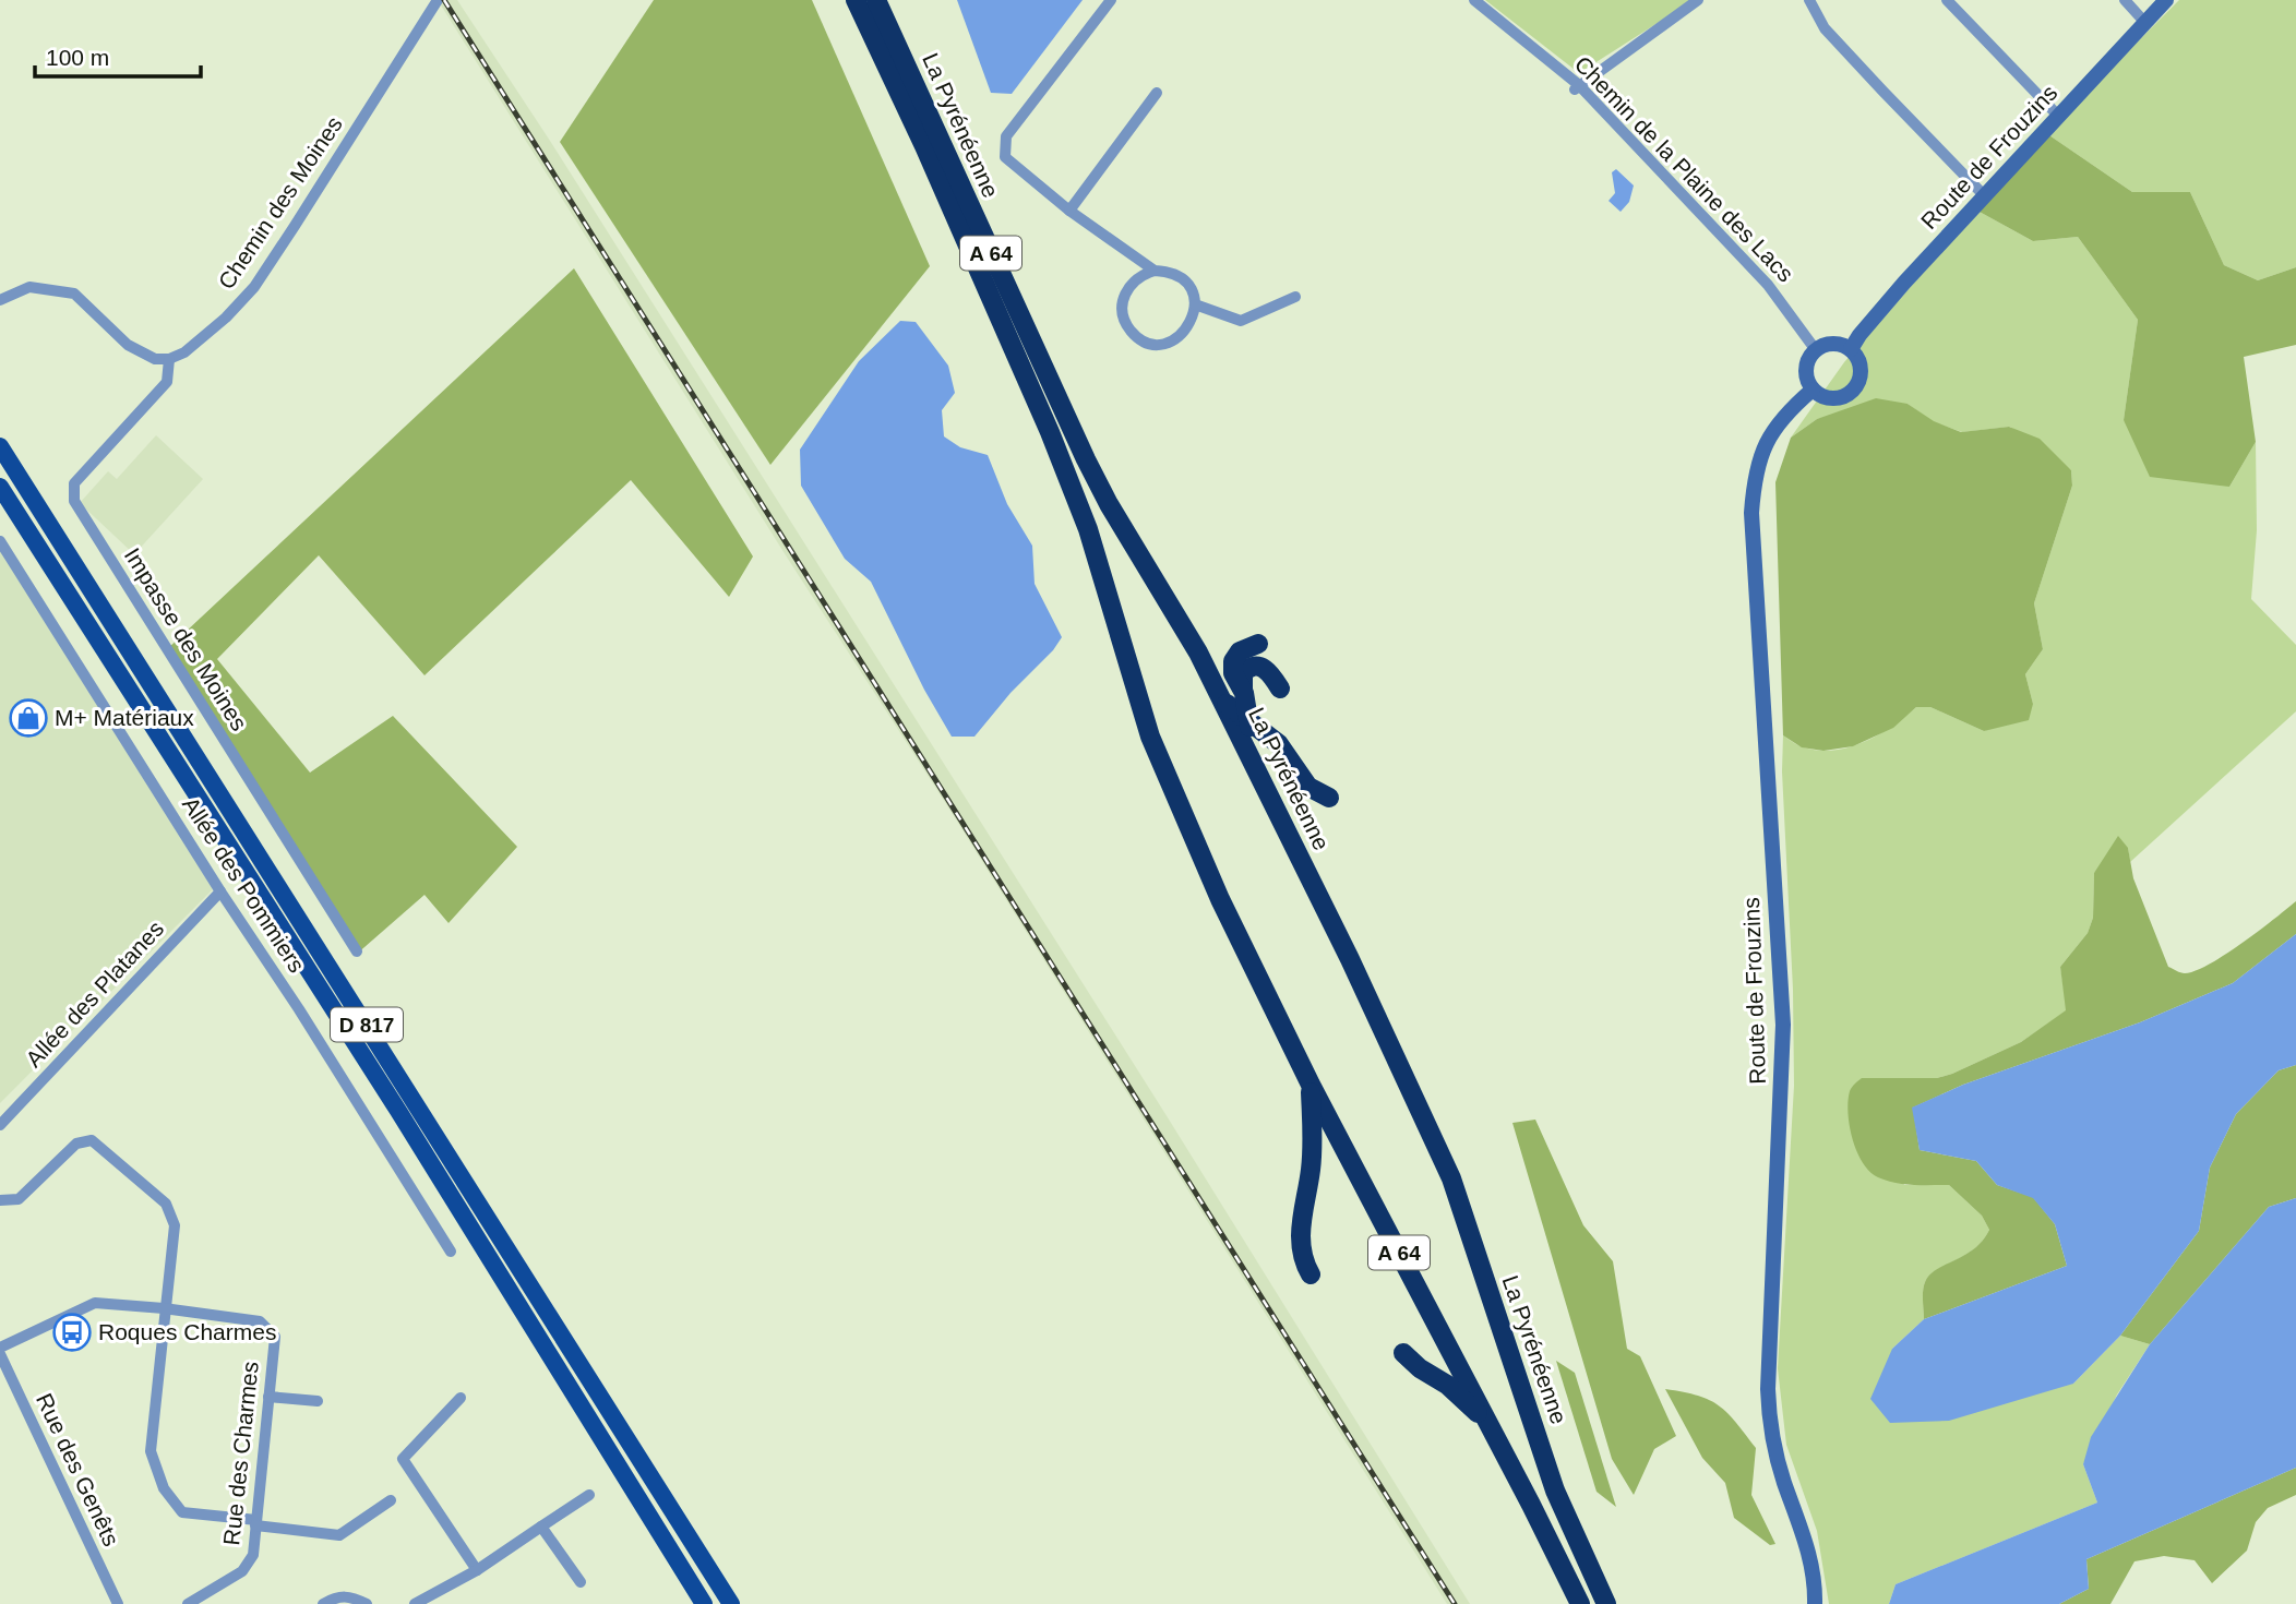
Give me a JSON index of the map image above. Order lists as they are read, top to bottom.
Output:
{
  "streets": {
    "highway": ["La Pyrénéenne", "A 64"],
    "main road": ["Route de Frouzins", "D 817"],
    "street": [
      "Chemin de la Plaine des Lacs",
      "Chemin des Moines",
      "Impasse des Moines",
      "Allée des Pommiers",
      "Allée des Platanes",
      "Rue des Charmes",
      "Rue des Genêts"
    ]
  },
  "crossings": [
    ["Route de Frouzins", "Chemin de la Plaine des Lacs"],
    ["Chemin des Moines", "Impasse des Moines"],
    ["Allée des Pommiers", "Allée des Platanes"]
  ],
  "places": {
    "shop": ["M+ Matériaux"],
    "bus stop": ["Roques Charmes"]
  },
  "scale_bar": "100 m"
}
